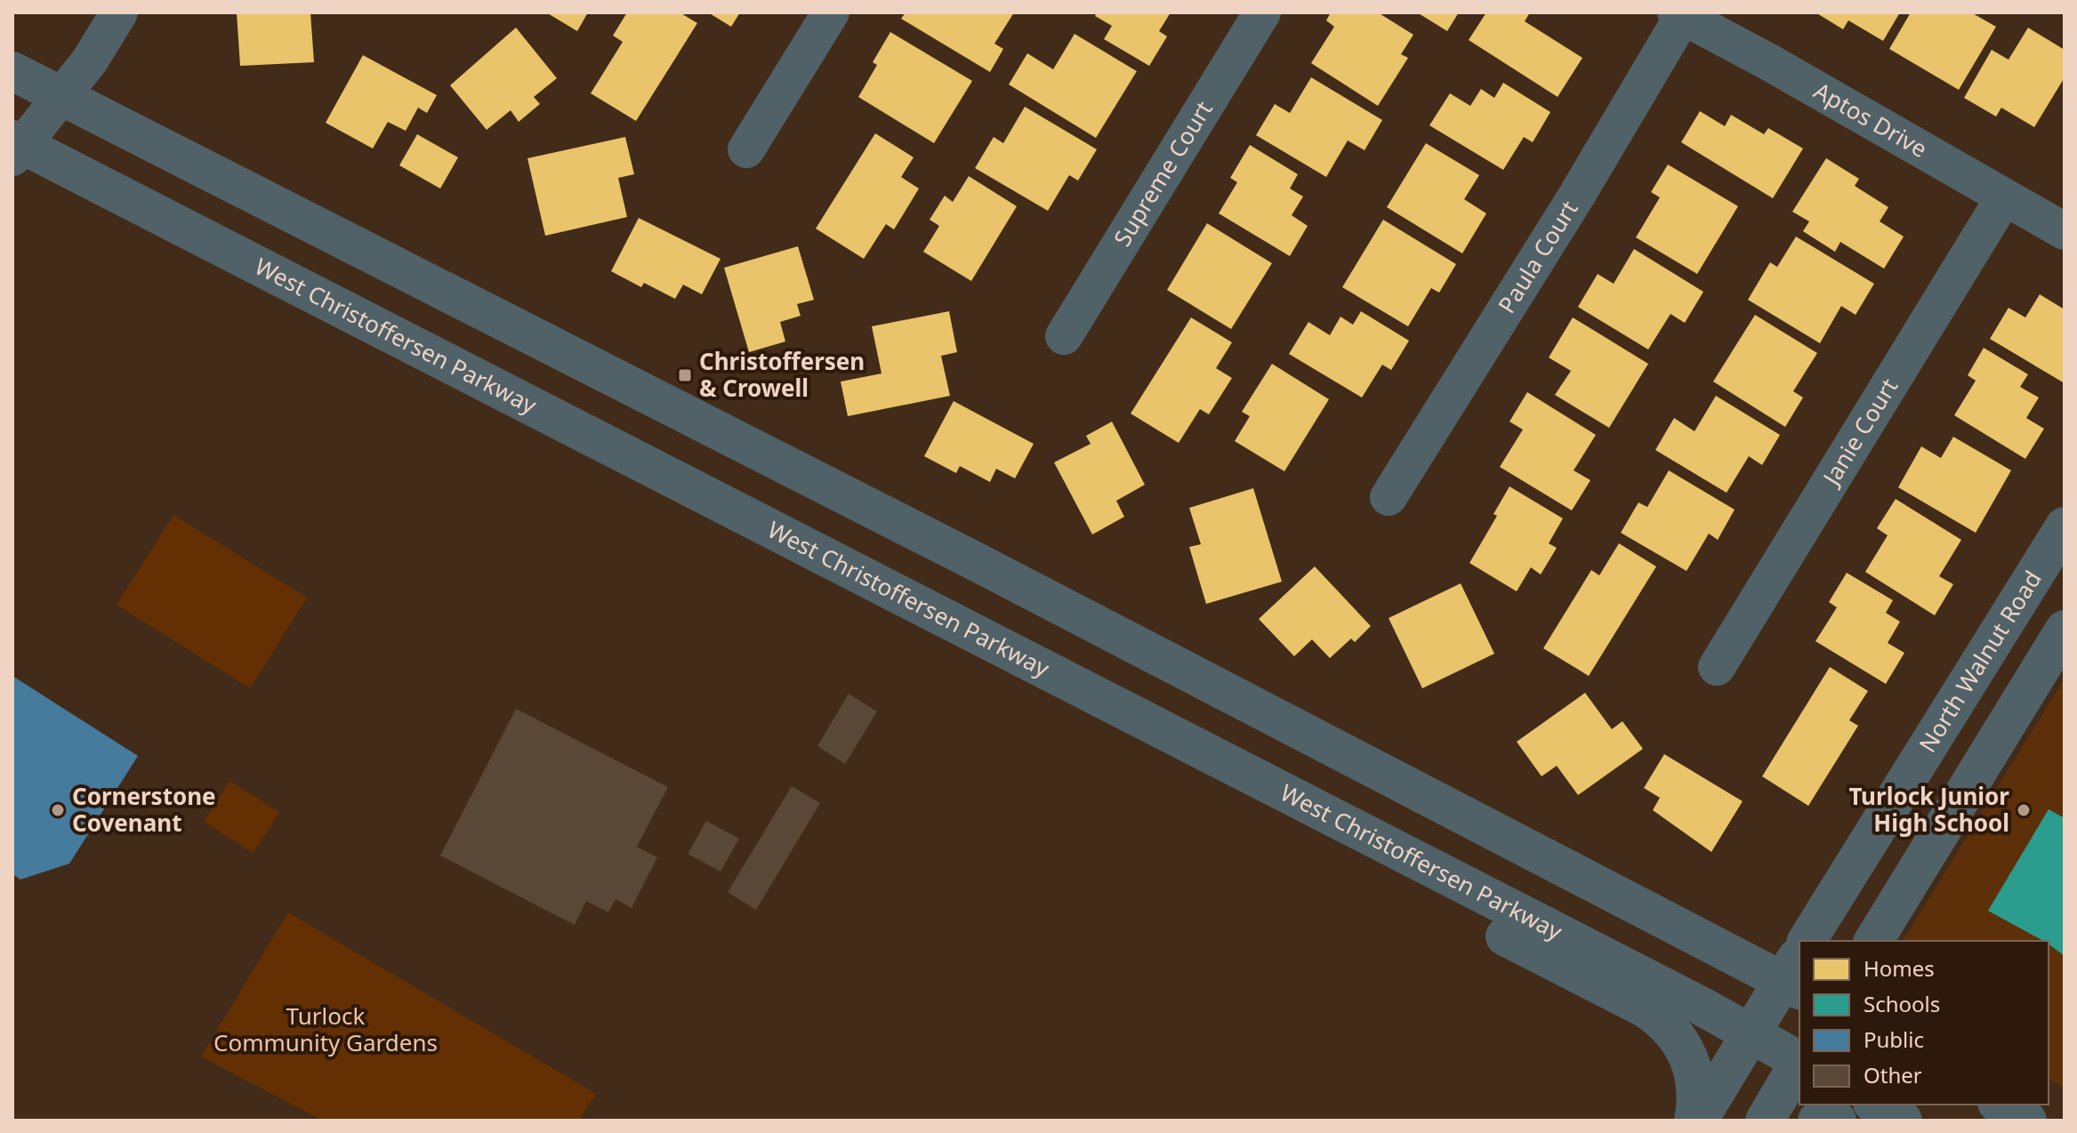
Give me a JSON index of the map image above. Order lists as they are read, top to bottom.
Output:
{
  "streets": {
    "street": [
      "Aptos Drive",
      "Supreme Court",
      "Paula Court",
      "West Christoffersen Parkway",
      "Janie Court",
      "North Walnut Road"
    ]
  },
  "crossings": [
    ["Aptos Drive", "Paula Court"],
    ["Aptos Drive", "Janie Court"]
  ],
  "parks": ["Turlock Community Gardens"],
  "places": {
    "transit": ["Christoffersen & Crowell"],
    "other": ["Cornerstone Covenant", "Turlock Junior High School"]
  },
  "legend": [
    "Homes",
    "Schools",
    "Public",
    "Other"
  ]
}
